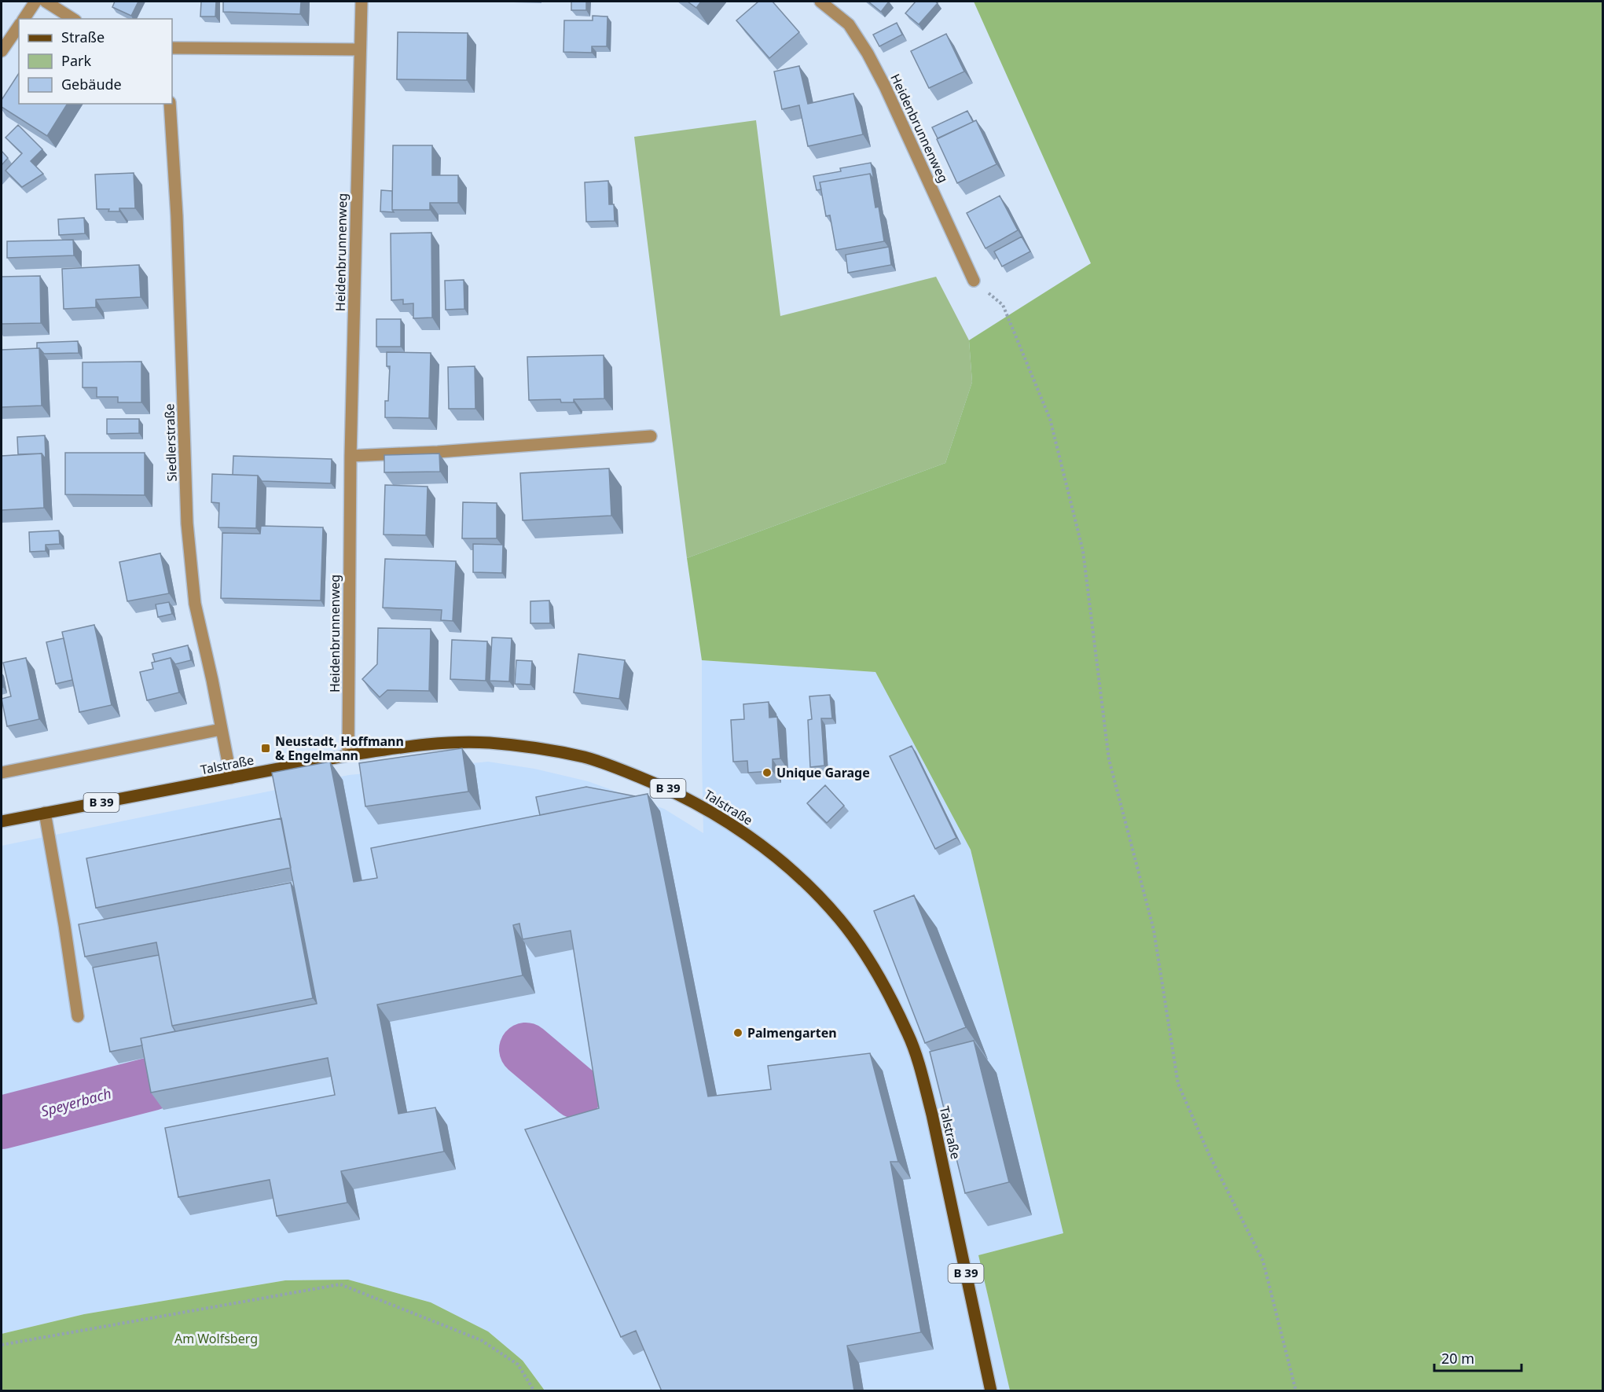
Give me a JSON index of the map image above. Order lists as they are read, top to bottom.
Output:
{
  "streets": {
    "main road": ["Talstraße", "B 39"],
    "street": ["Heidenbrunnenweg", "Siedlerstraße"]
  },
  "crossings": [
    ["Heidenbrunnenweg", "Talstraße"],
    ["Siedlerstraße", "Talstraße"]
  ],
  "water": ["Speyerbach"],
  "parks": ["Am Wolfsberg"],
  "places": {
    "transit": ["Neustadt, Hoffmann & Engelmann"],
    "other": ["Unique Garage", "Palmengarten"]
  },
  "legend": ["Straße", "Park", "Gebäude"],
  "scale_bar": "20 m"
}
